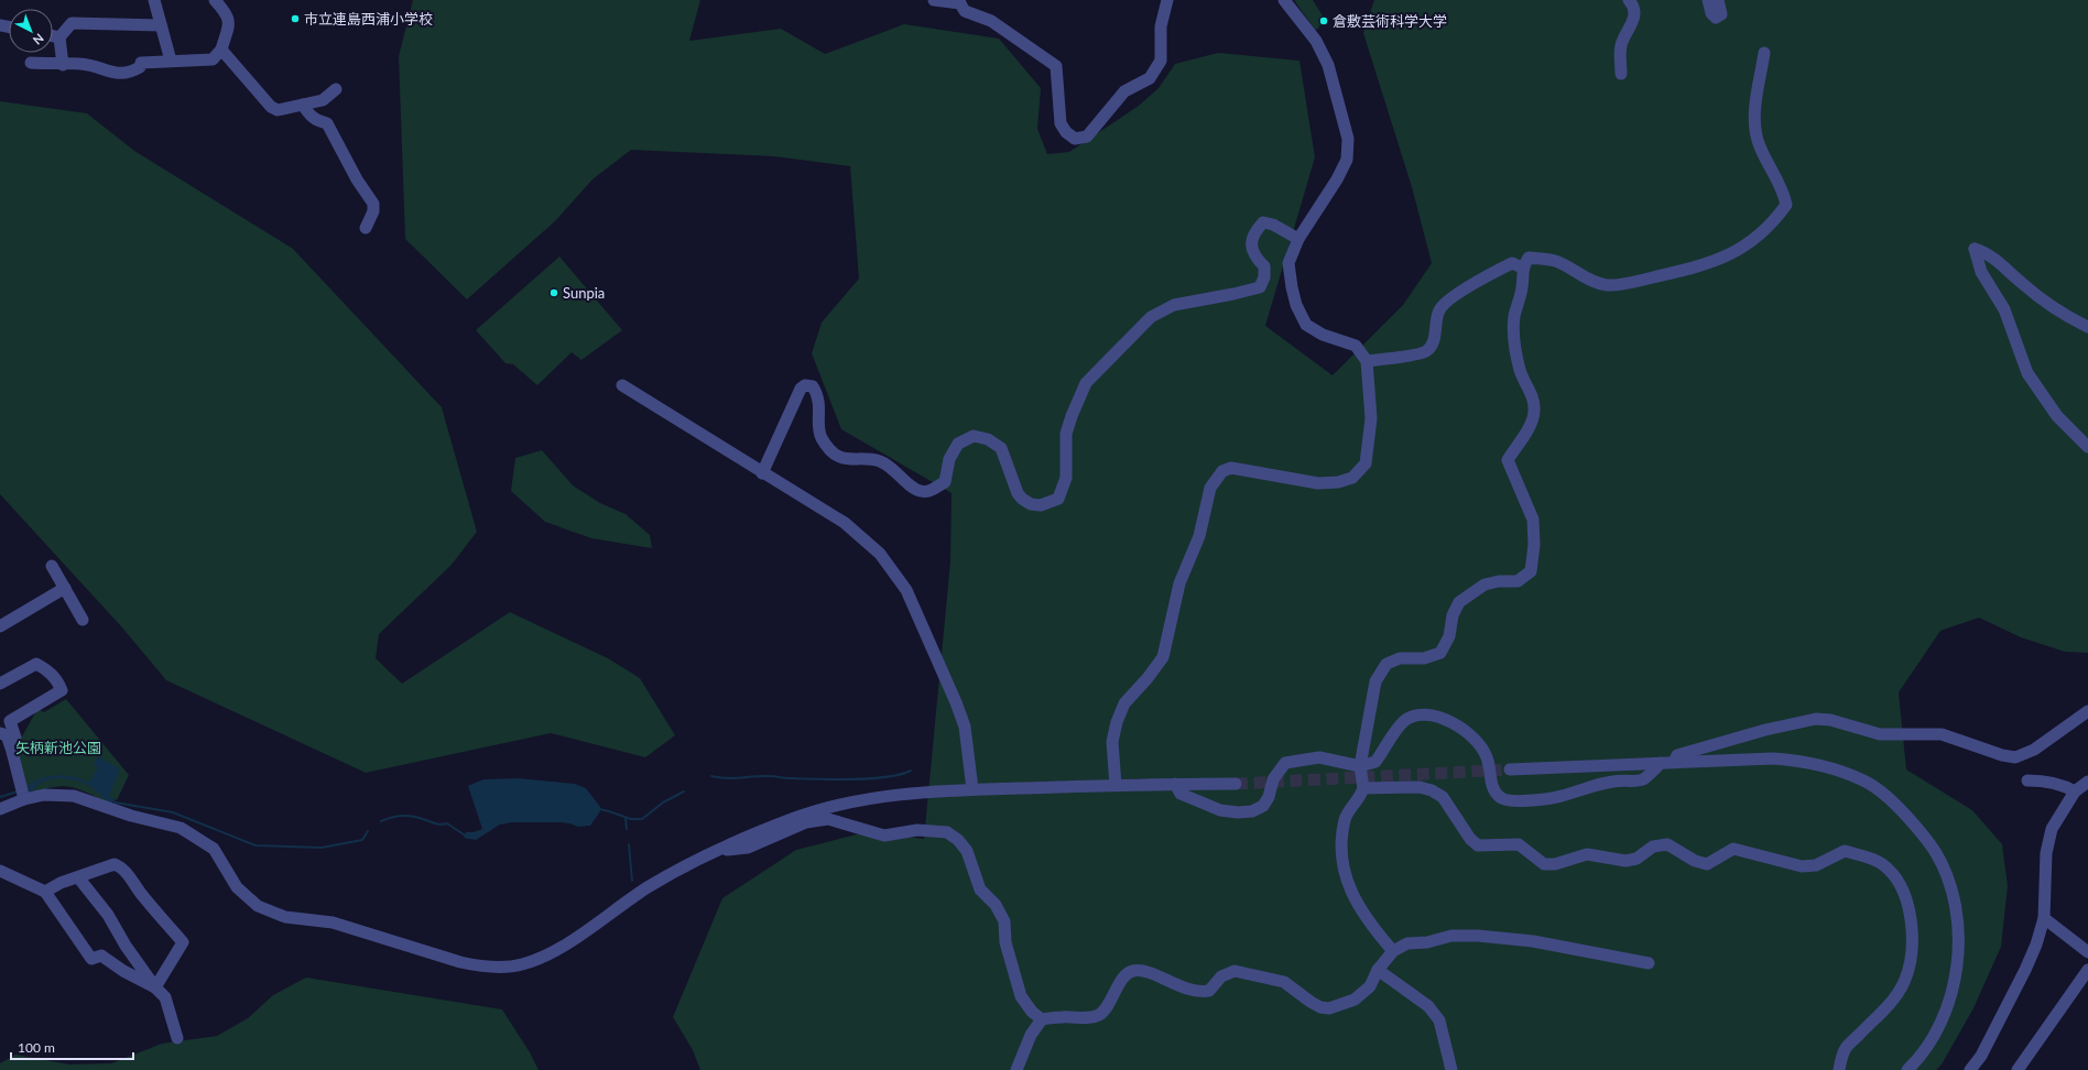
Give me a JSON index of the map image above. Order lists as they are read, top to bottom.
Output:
{
  "parks": ["矢柄新池公園"],
  "places": ["市立連島西浦小学校", "倉敷芸術科学大学", "Sunpia"],
  "scale_bar": "100 m",
  "north": "bottom right"
}
